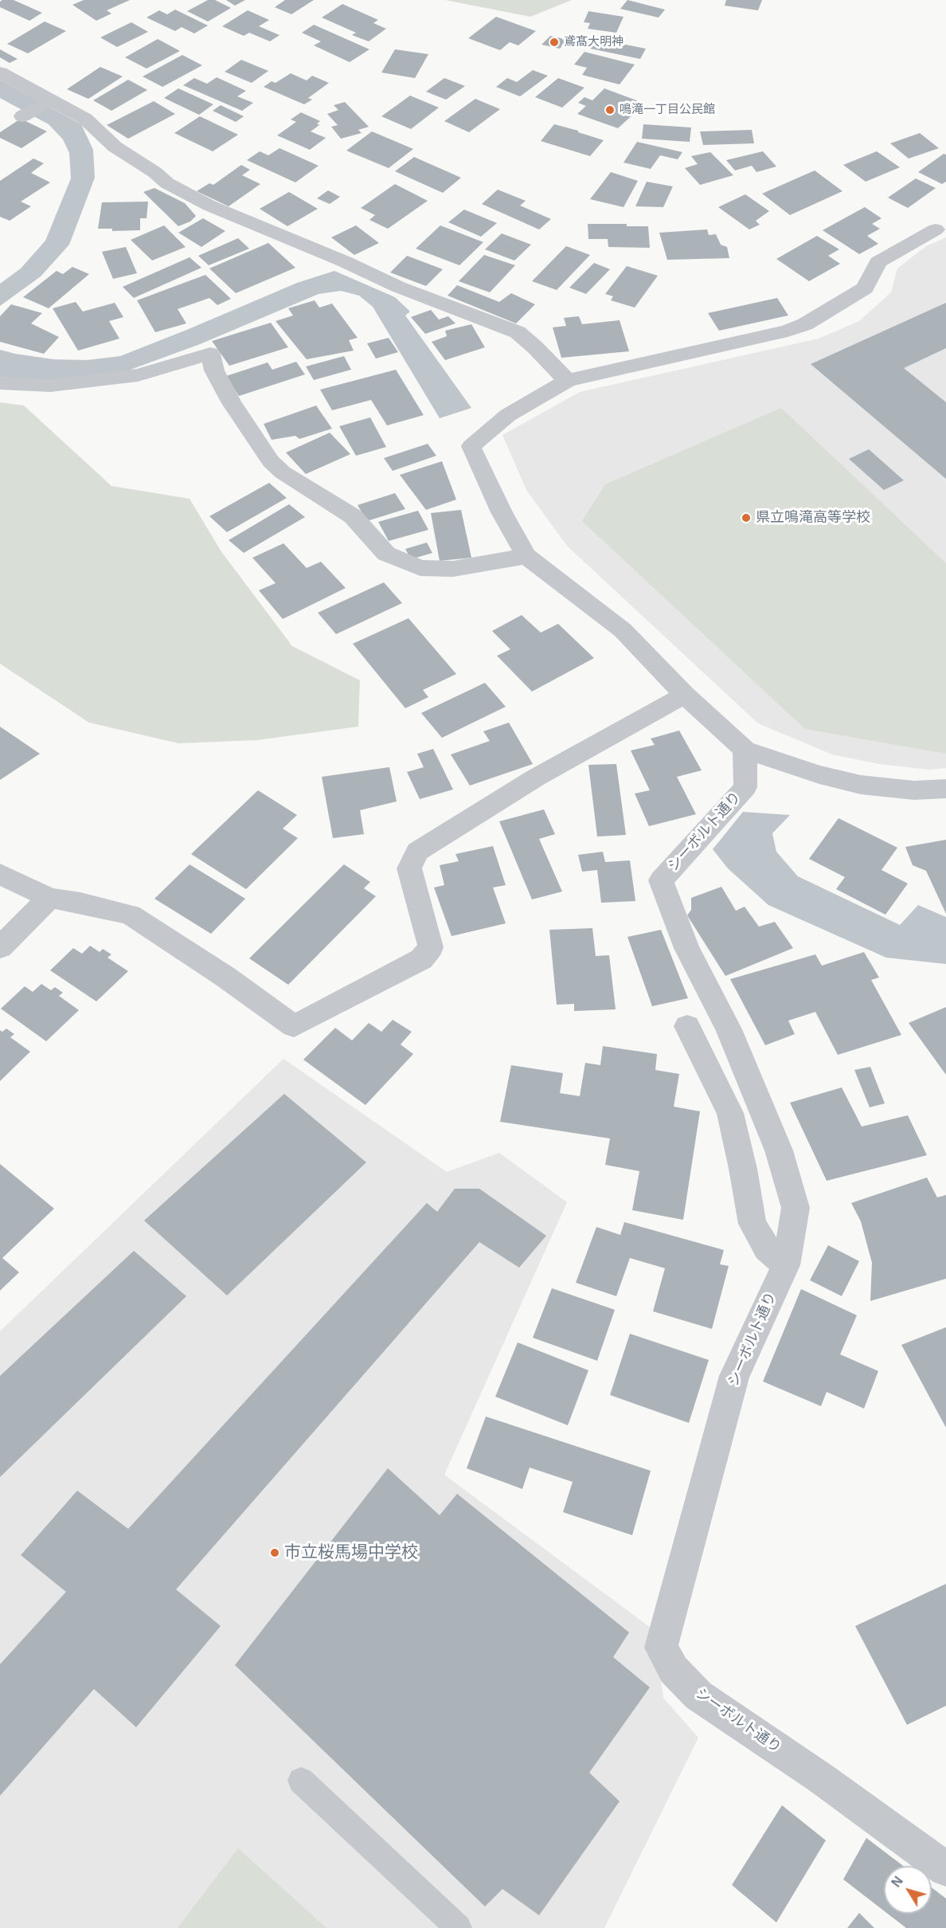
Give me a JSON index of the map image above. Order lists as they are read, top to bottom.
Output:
{
  "streets": {
    "street": ["シーボルト通り"]
  },
  "places": [
    "鳶髙大明神",
    "鳴滝一丁目公民館",
    "県立鳴滝高等学校",
    "市立桜馬場中学校"
  ],
  "north": "top left"
}
